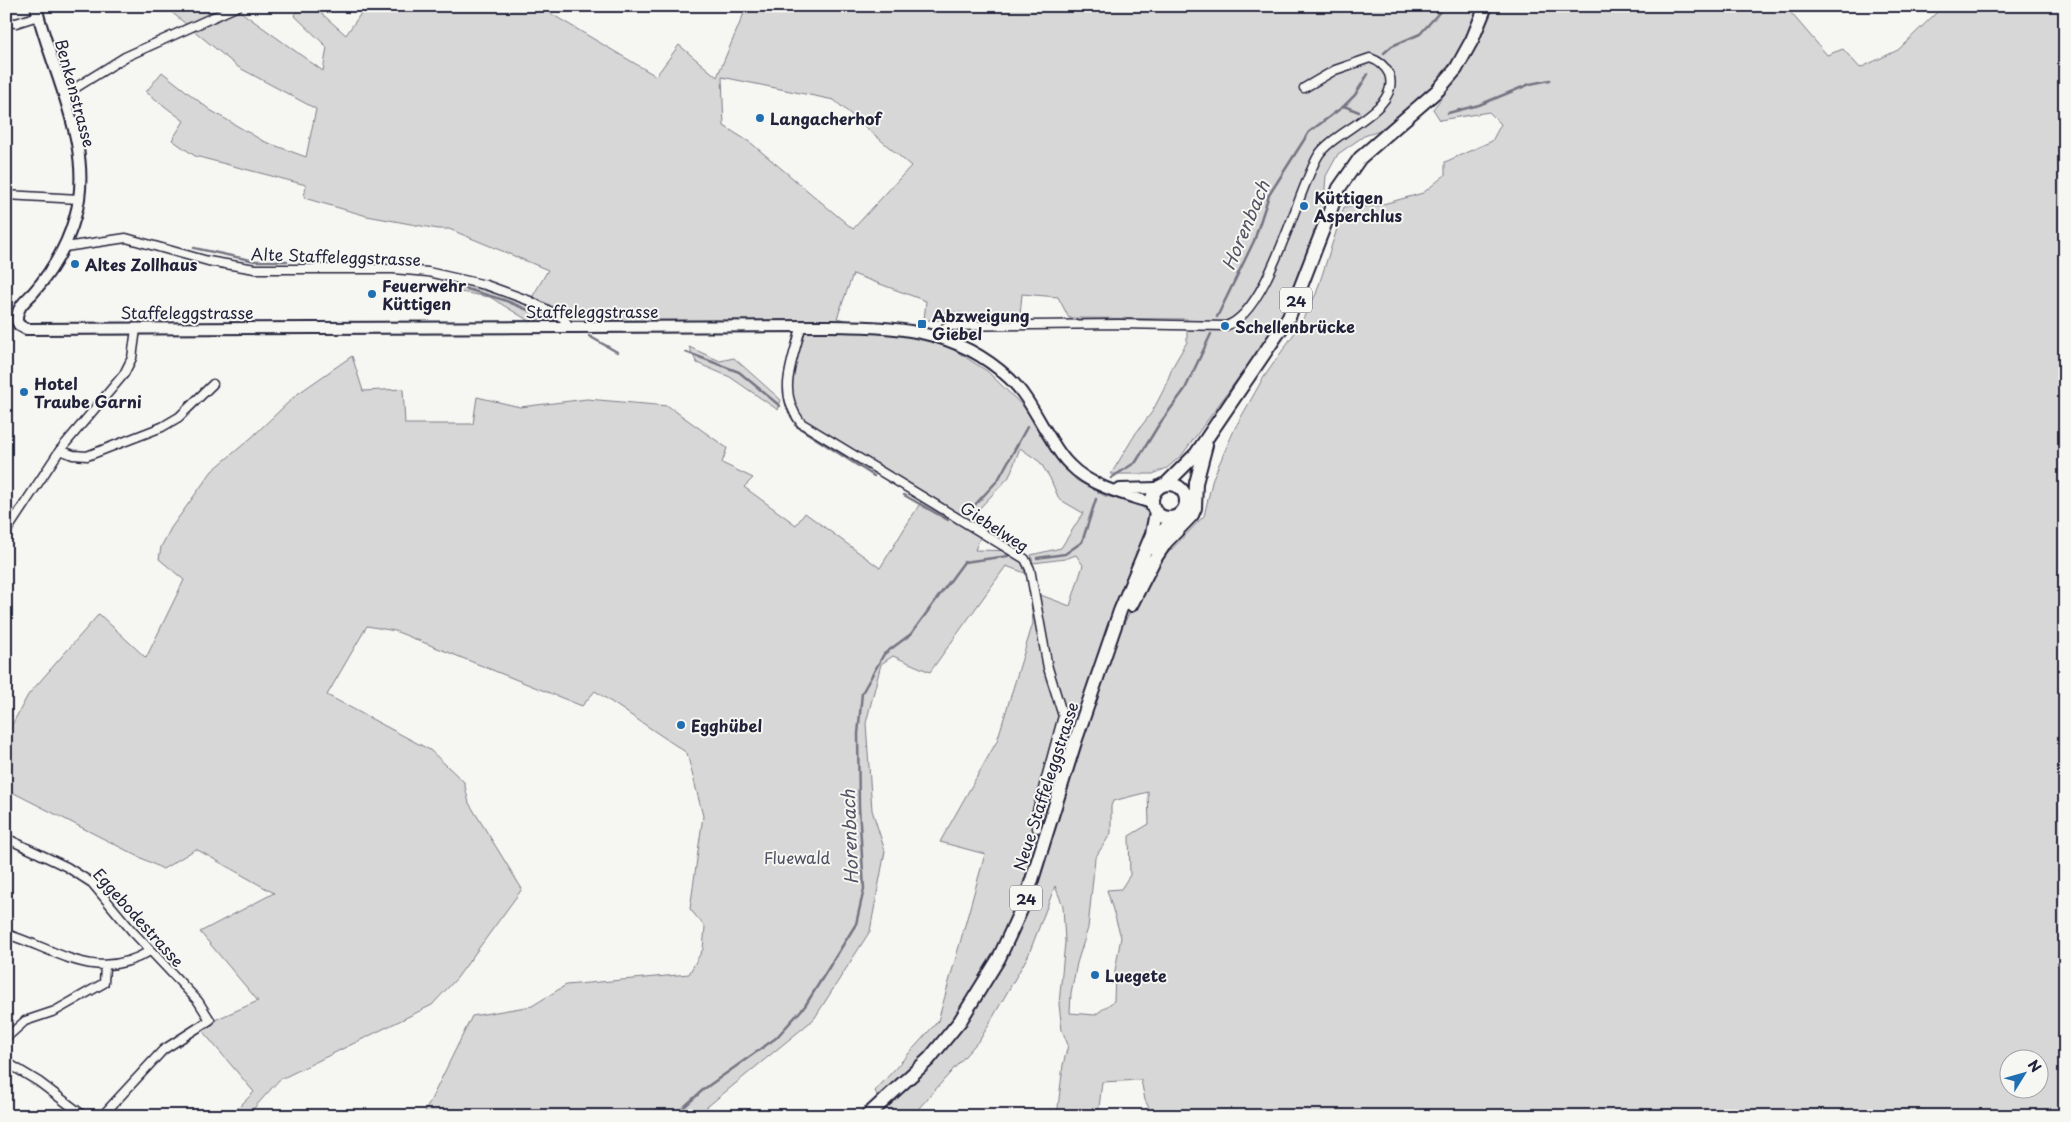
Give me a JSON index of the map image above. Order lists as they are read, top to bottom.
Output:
{
  "streets": {
    "main road": ["24", "Neue Staffeleggstrasse"],
    "street": [
      "Benkenstrasse",
      "Alte Staffeleggstrasse",
      "Staffeleggstrasse",
      "Giebelweg",
      "Eggebodestrasse"
    ]
  },
  "crossings": [
    ["Benkenstrasse", "Alte Staffeleggstrasse"],
    ["Benkenstrasse", "Staffeleggstrasse"],
    ["Alte Staffeleggstrasse", "Staffeleggstrasse"],
    ["24", "Staffeleggstrasse"],
    ["24", "Neue Staffeleggstrasse"],
    ["Staffeleggstrasse", "Giebelweg"],
    ["Staffeleggstrasse", "Neue Staffeleggstrasse"]
  ],
  "water": ["Horenbach"],
  "parks": ["Fluewald"],
  "places": {
    "other": [
      "Langacherhof",
      "Küttigen Asperchlus",
      "Altes Zollhaus",
      "Feuerwehr Küttigen",
      "Schellenbrücke",
      "Hotel Traube Garni",
      "Egghübel",
      "Luegete"
    ],
    "transit": ["Abzweigung Giebel"]
  },
  "north": "top right"
}
